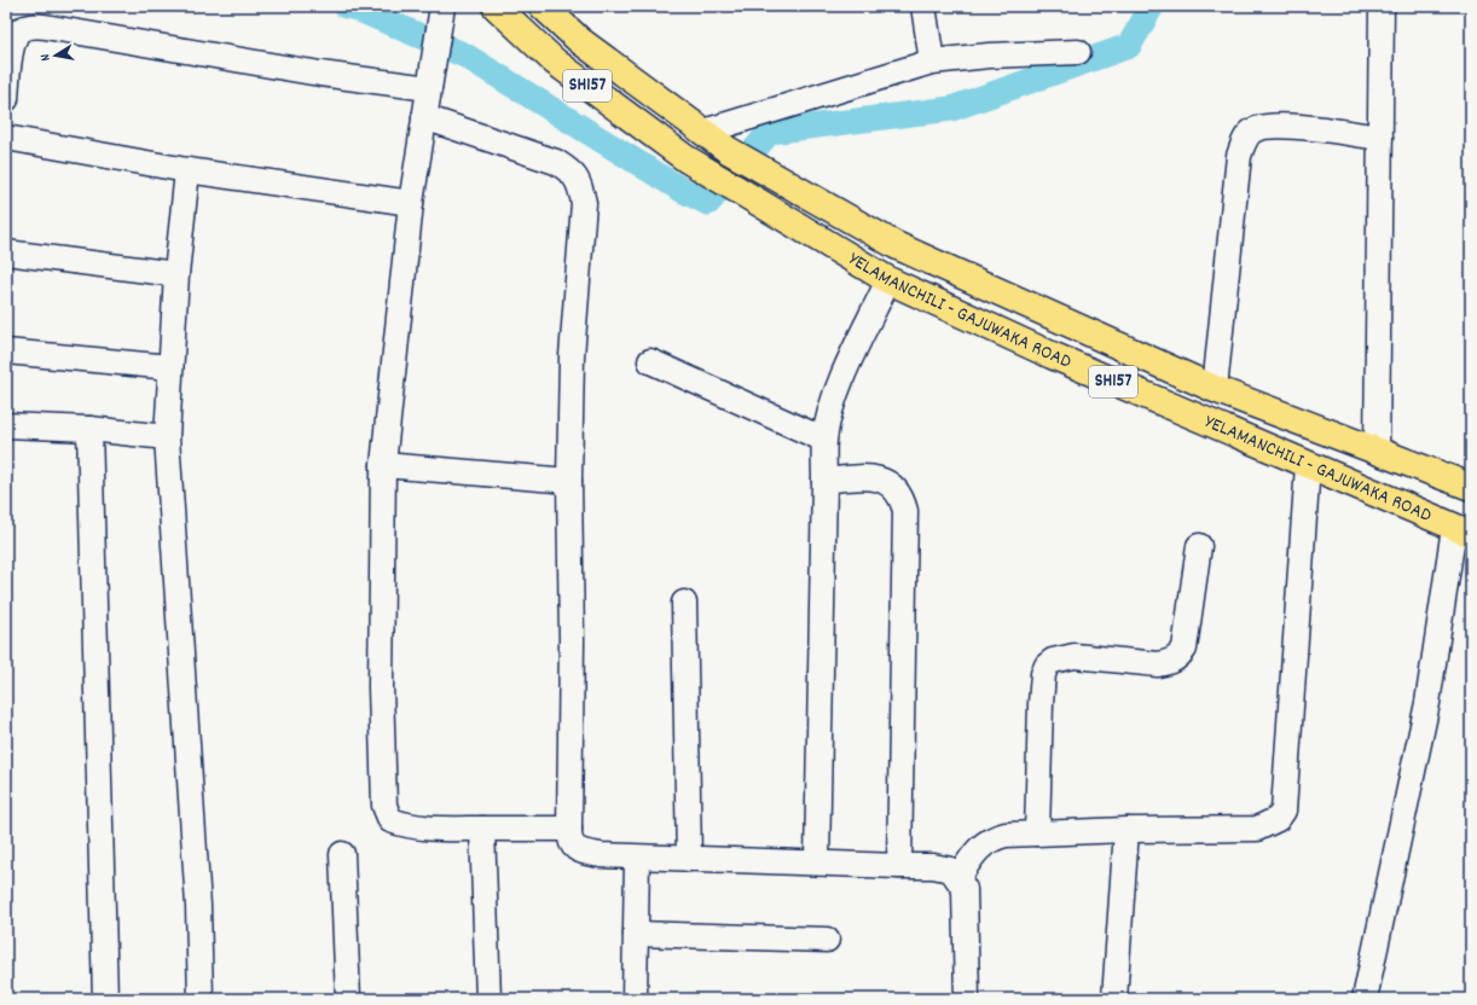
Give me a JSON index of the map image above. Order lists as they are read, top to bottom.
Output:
{
  "streets": {
    "main road": ["SH157", "YELAMANCHILI - GAJUWAKA ROAD"]
  },
  "north": "left"
}
